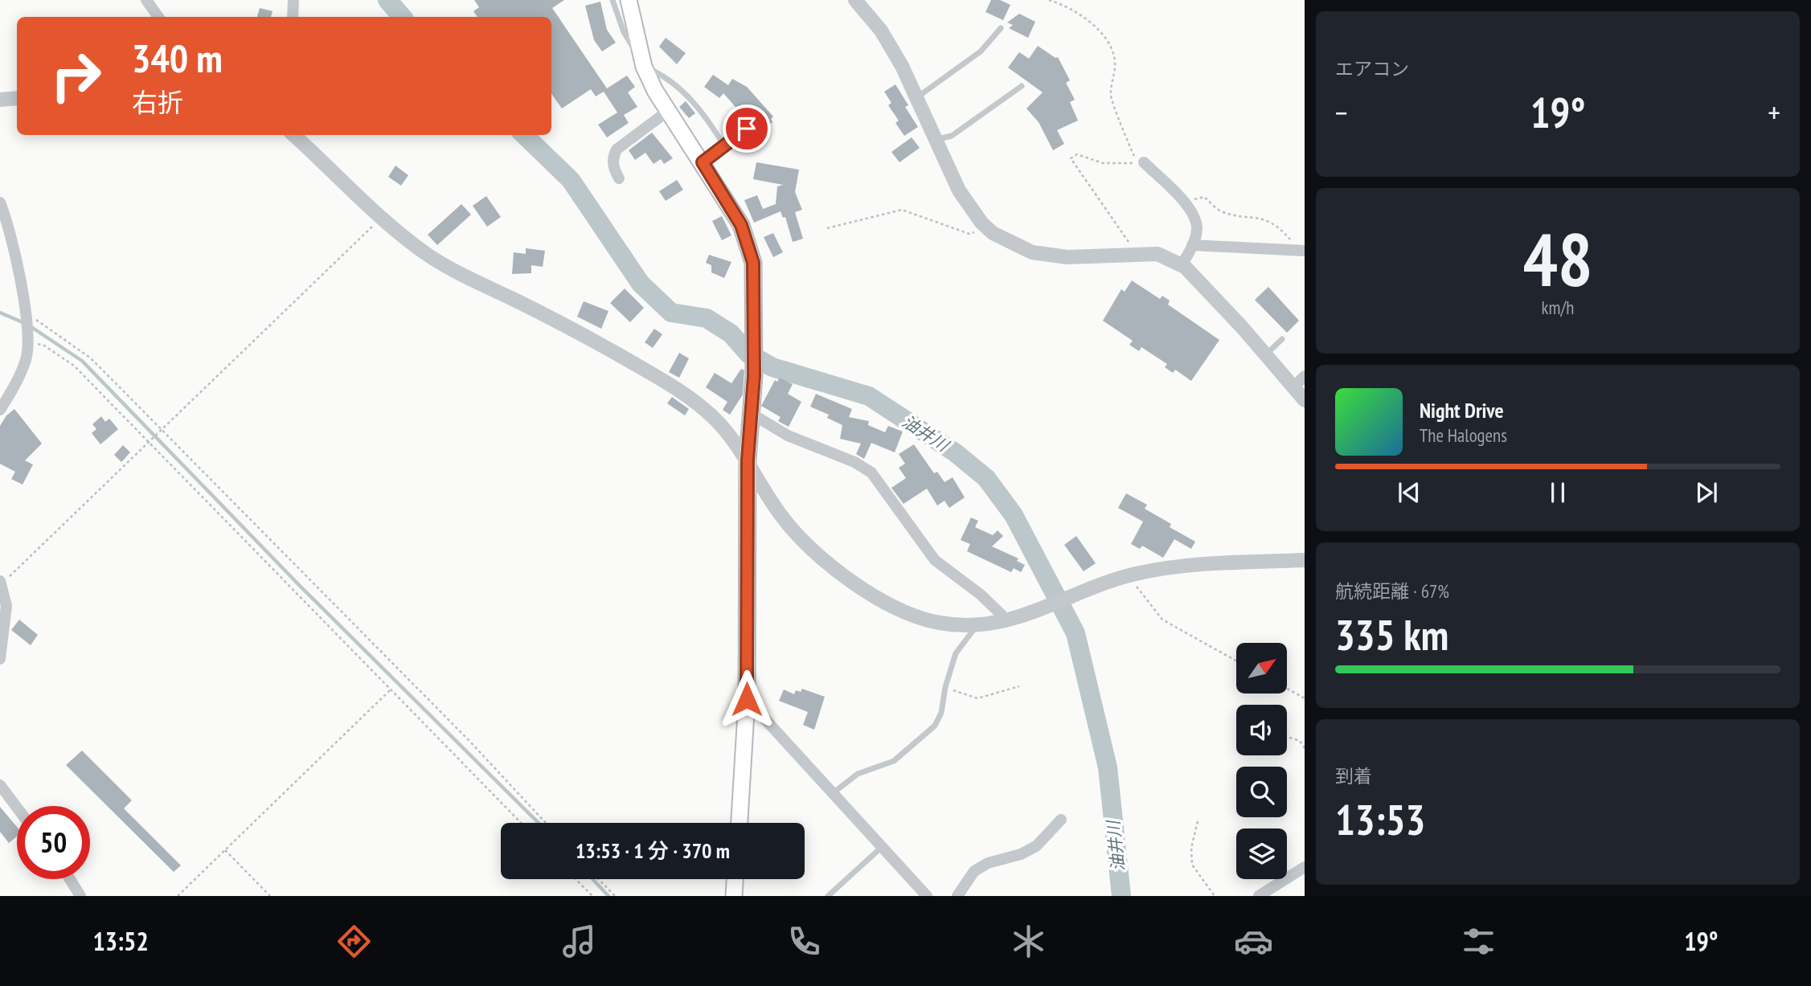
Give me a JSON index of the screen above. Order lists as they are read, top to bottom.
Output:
{
  "water": ["油井川"],
  "north": "top right",
  "page": {
    "tile": [
      "エアコン",
      ["48", "km/h"],
      ["航続距離 · 67%", "335 km"],
      ["到着", "13:53"]
    ],
    "turn": ["340 m", "右折"],
    "heat": ["−", "19°", "+"],
    "song": ["Night Drive", "The Halogens"],
    "limit": "50",
    "trip": "13:53 · 1 分 · 370 m",
    "tabs": ["13:52", "19°"]
  }
}
